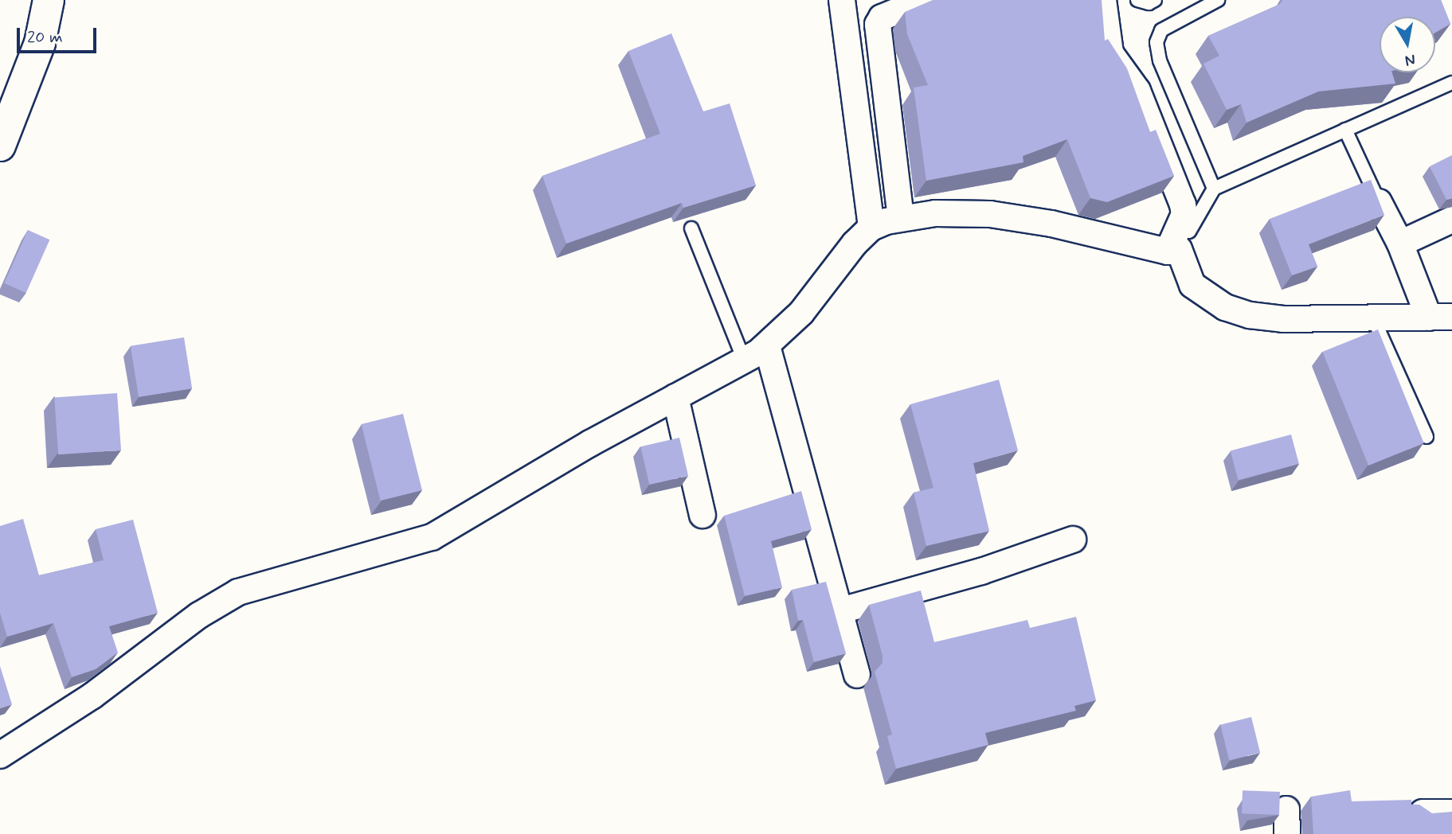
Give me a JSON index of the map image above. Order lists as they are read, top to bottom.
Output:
{
  "scale_bar": "20 m",
  "north": "bottom"
}
